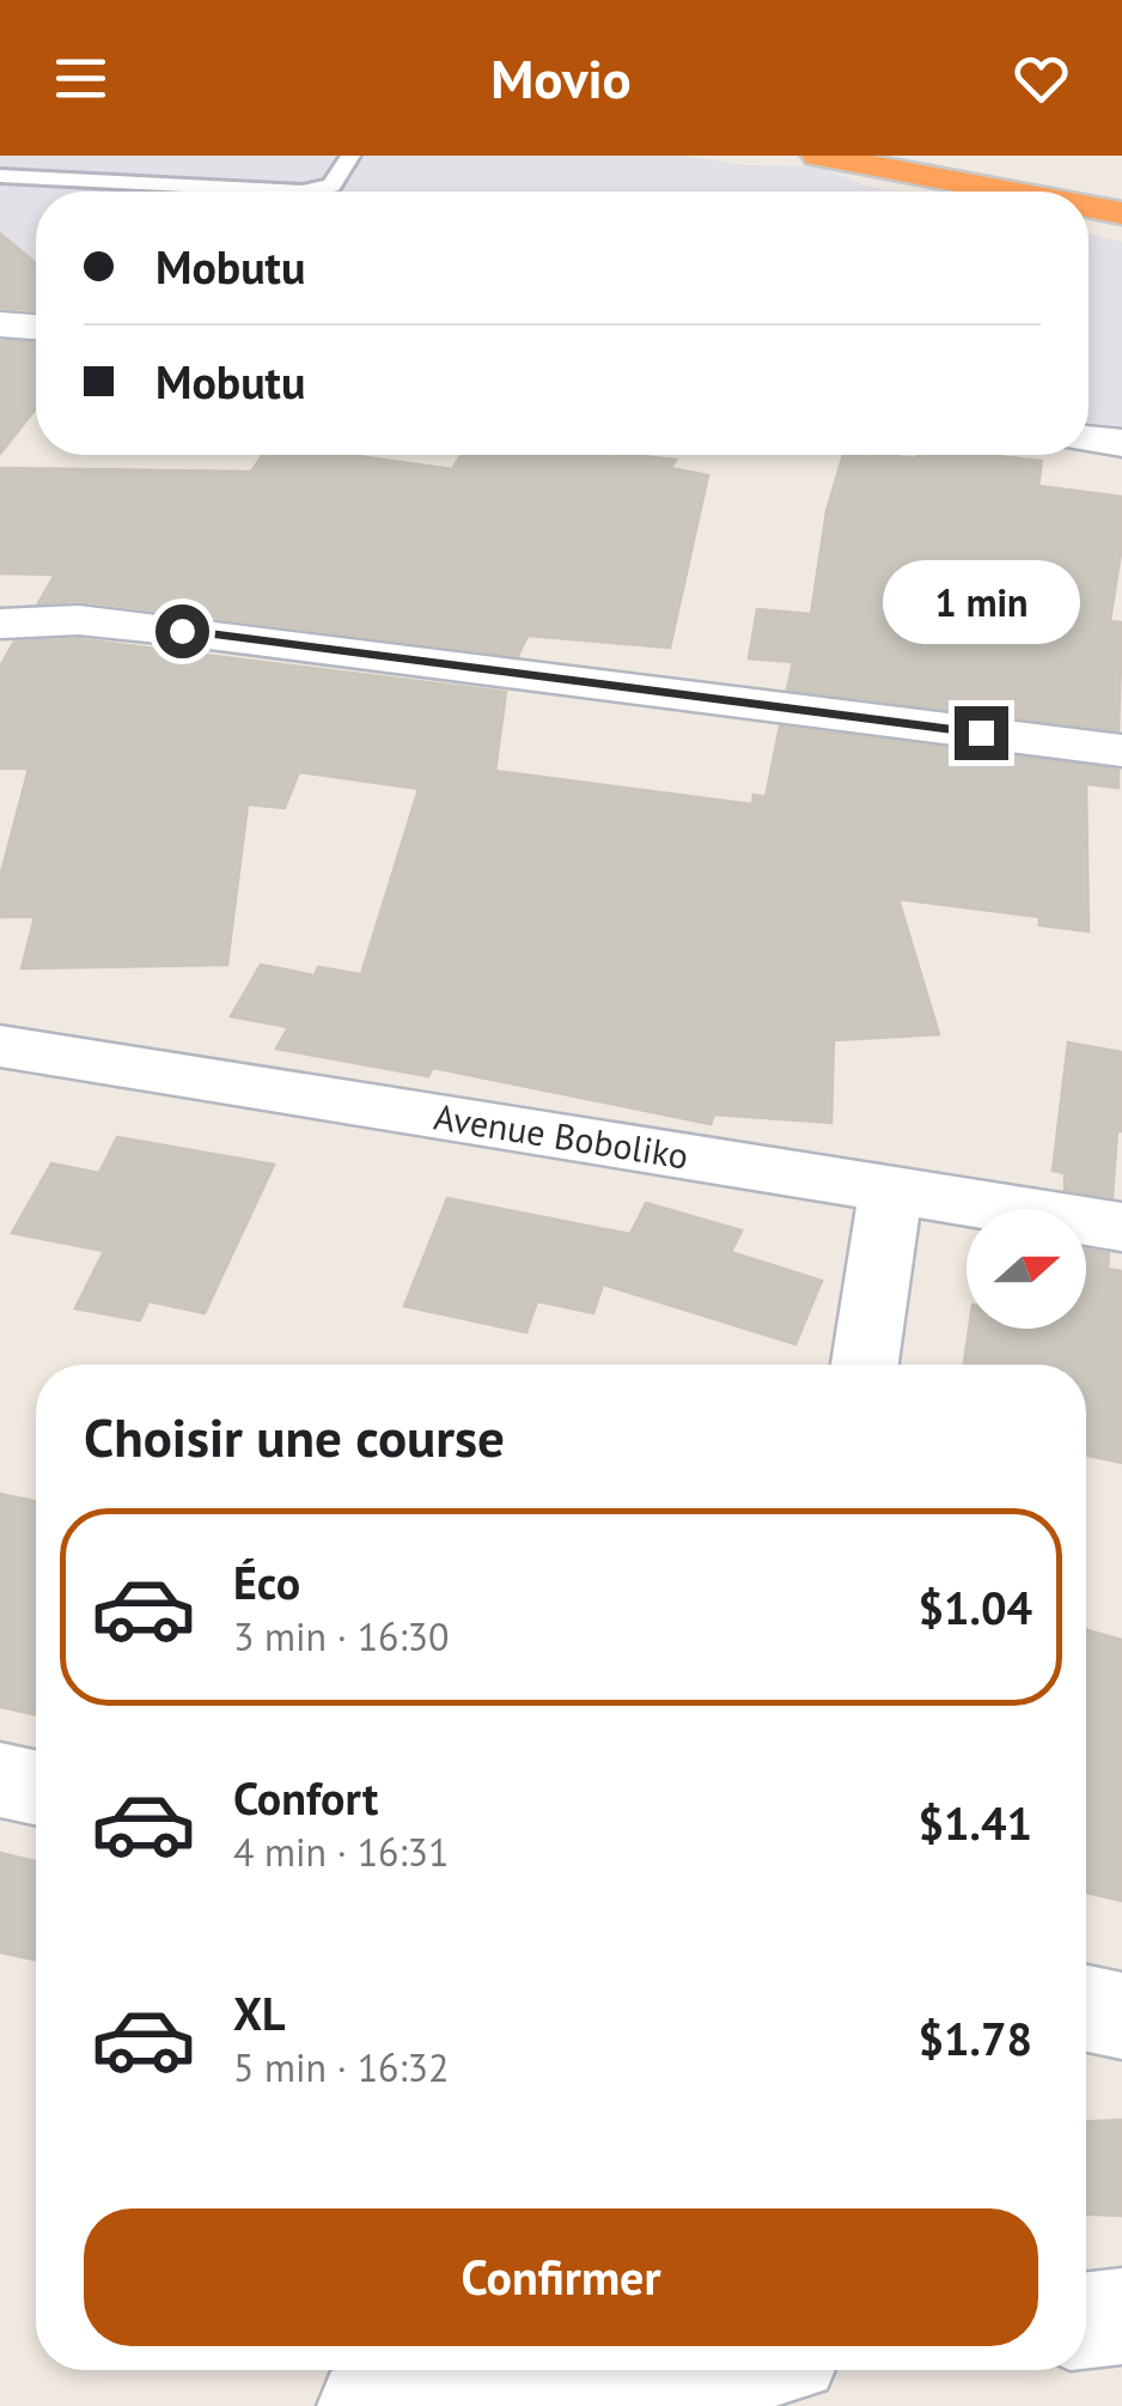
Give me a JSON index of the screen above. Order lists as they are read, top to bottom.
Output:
{
  "streets": {
    "street": ["Avenue Boboliko"]
  },
  "north": "right",
  "page": {
    "header": "Movio",
    "banner": ["Mobutu", "Mobutu"],
    "bubble": "1 min",
    "heading": "Choisir une course",
    "list": [
      {
        "name": "Éco",
        "note": "3 min · 16:30",
        "value": "$1.04"
      },
      {
        "name": "Confort",
        "note": "4 min · 16:31",
        "value": "$1.41"
      },
      {
        "name": "XL",
        "note": "5 min · 16:32",
        "value": "$1.78"
      }
    ],
    "buttons": "Confirmer"
  }
}
